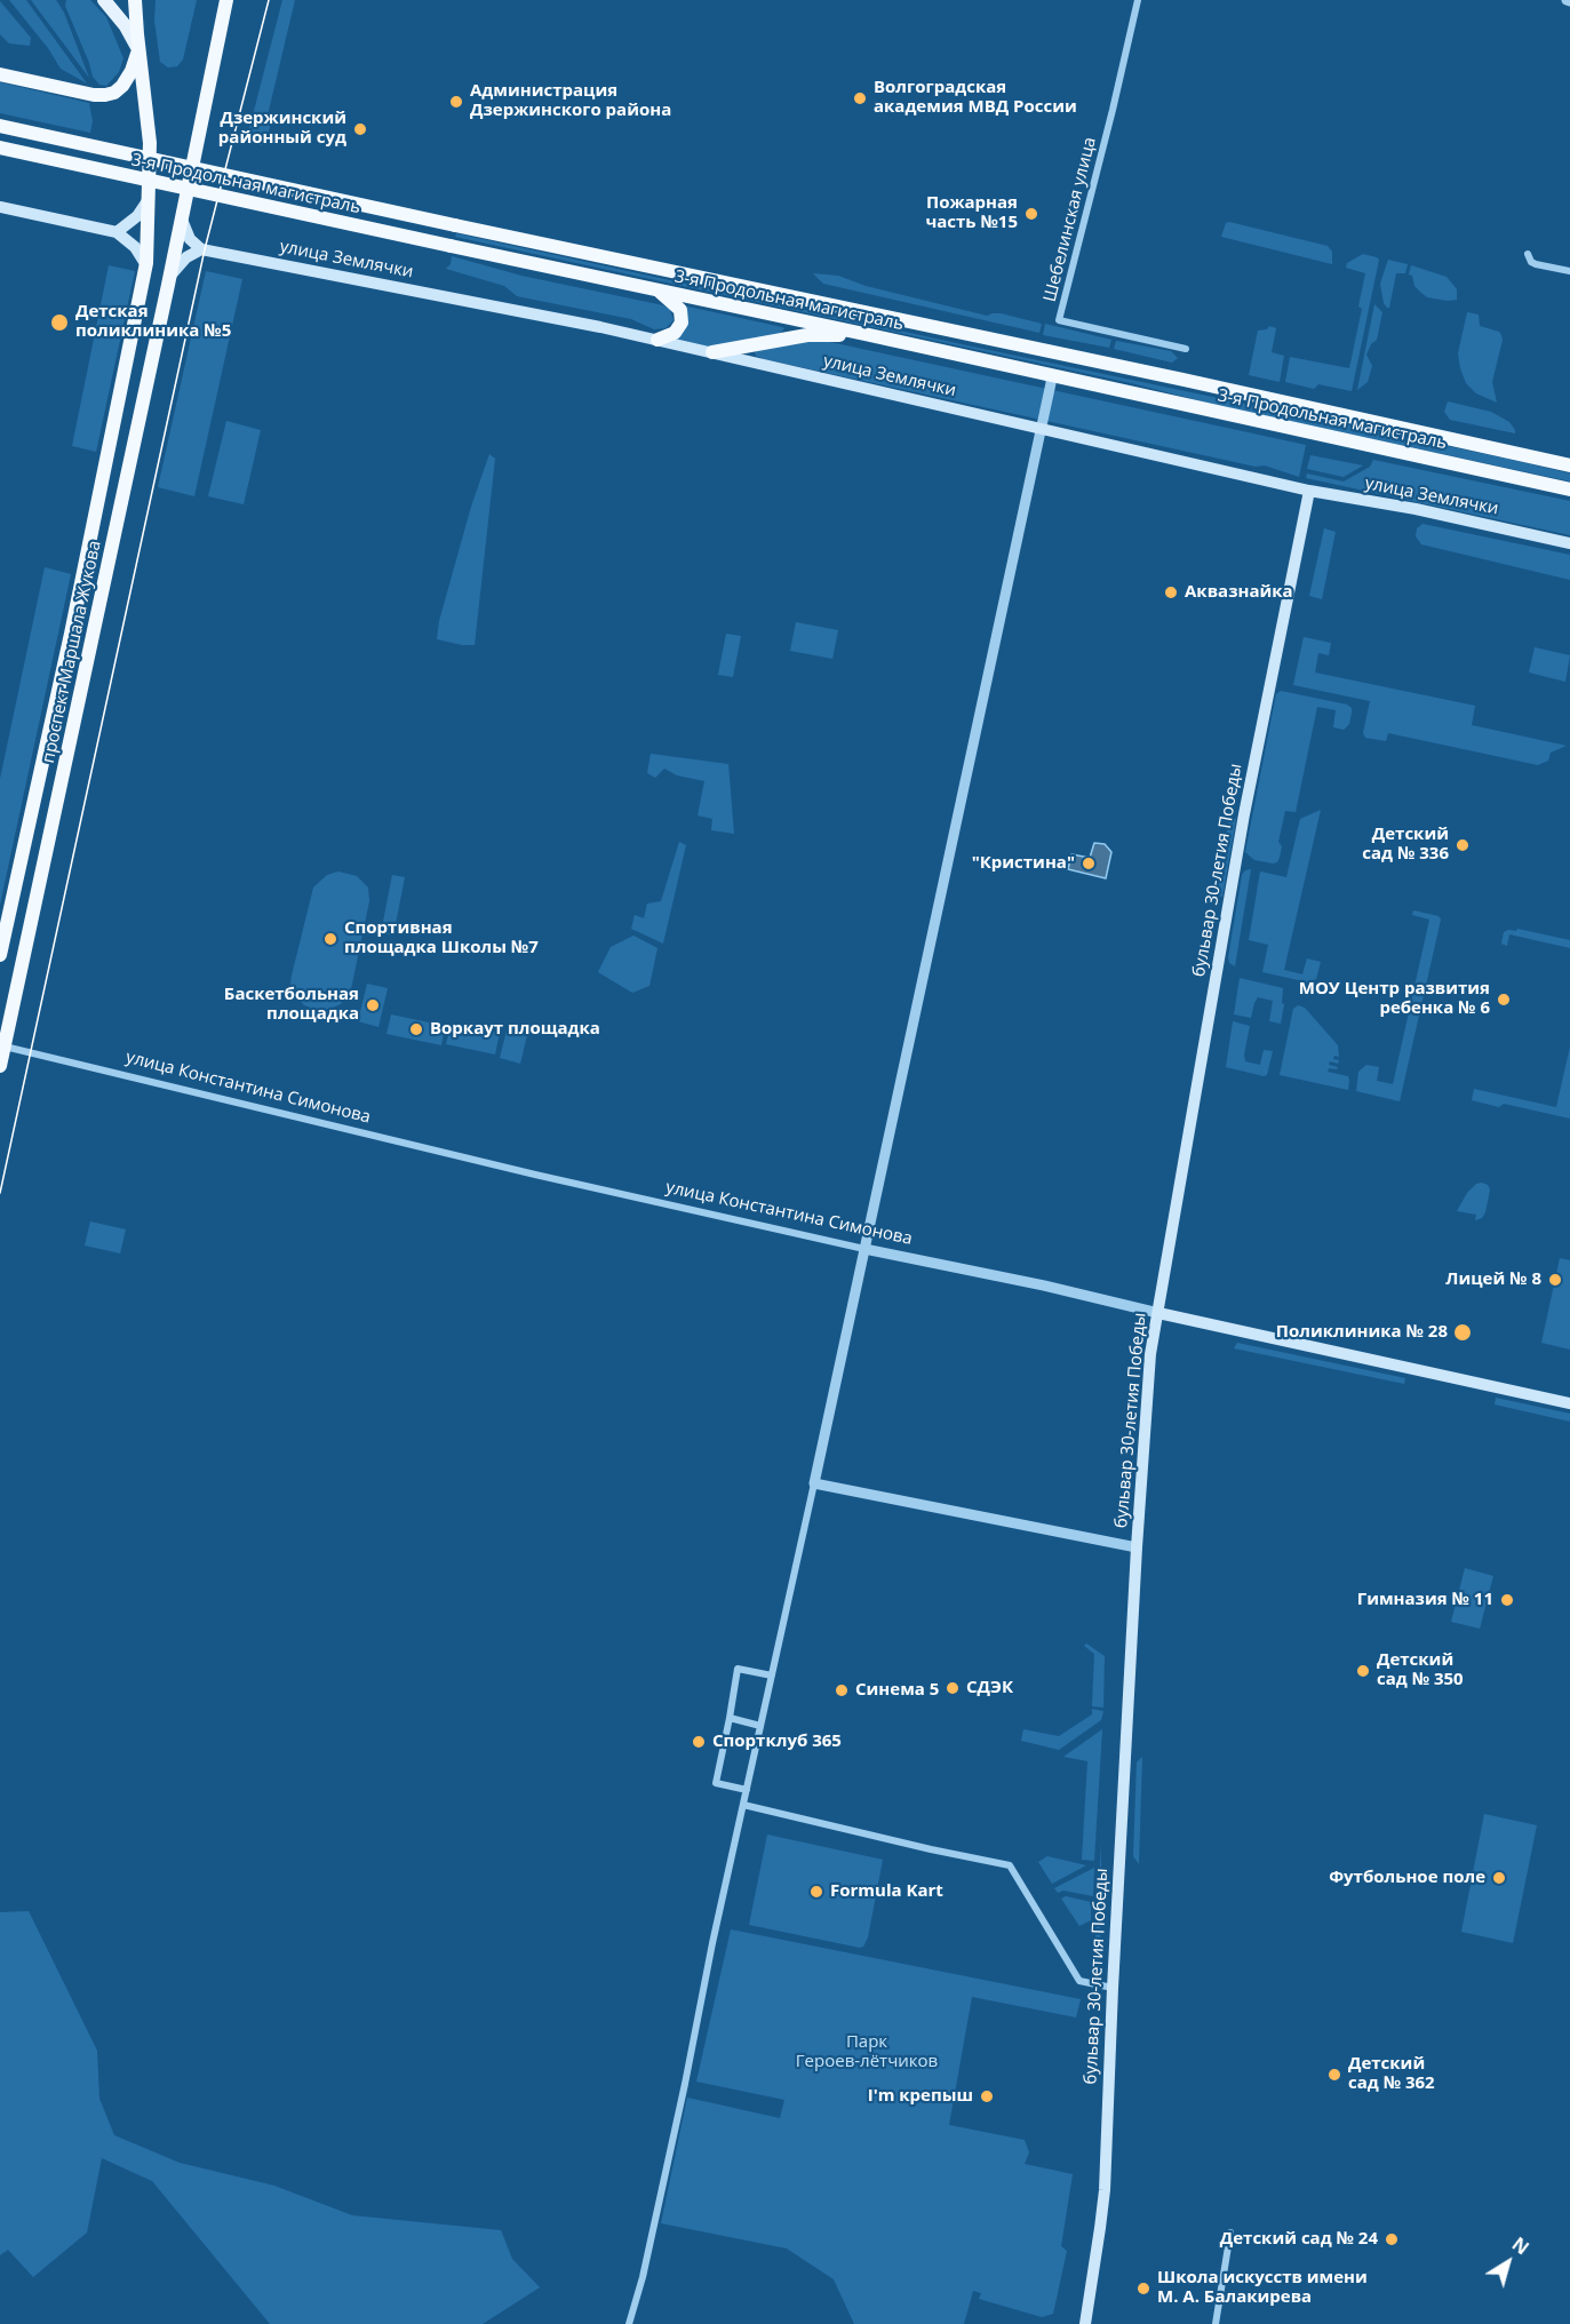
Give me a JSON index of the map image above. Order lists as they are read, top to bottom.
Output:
{
  "streets": {
    "highway": ["3-я Продольная магистраль", "проспект Маршала Жукова"],
    "main road": ["улица Землячки", "бульвар 30-летия Победы", "улица Константина Симонова"],
    "street": ["Шебелинская улица"]
  },
  "crossings": [
    ["улица Землячки", "бульвар 30-летия Победы"],
    ["проспект Маршала Жукова", "улица Константина Симонова"],
    ["бульвар 30-летия Победы", "улица Константина Симонова"]
  ],
  "parks": ["Парк Героев-лётчиков"],
  "places": [
    "Волгоградская академия МВД России",
    "Администрация Дзержинского района",
    "Дзержинский районный суд",
    "Пожарная часть №15",
    "Детская поликлиника №5",
    "Аквазнайка",
    "Детский сад № 336",
    "\"Кристина\"",
    "Спортивная площадка Школы №7",
    "МОУ Центр развития ребенка № 6",
    "Баскетбольная площадка",
    "Воркаут площадка",
    "Лицей № 8",
    "Поликлиника № 28",
    "Гимназия № 11",
    "Детский сад № 350",
    "СДЭК",
    "Синема 5",
    "Спортклуб 365",
    "Футбольное поле",
    "Formula Kart",
    "Детский сад № 362",
    "I'm крепыш",
    "Детский сад № 24",
    "Школа искусств имени М. А. Балакирева"
  ],
  "north": "top right"
}
